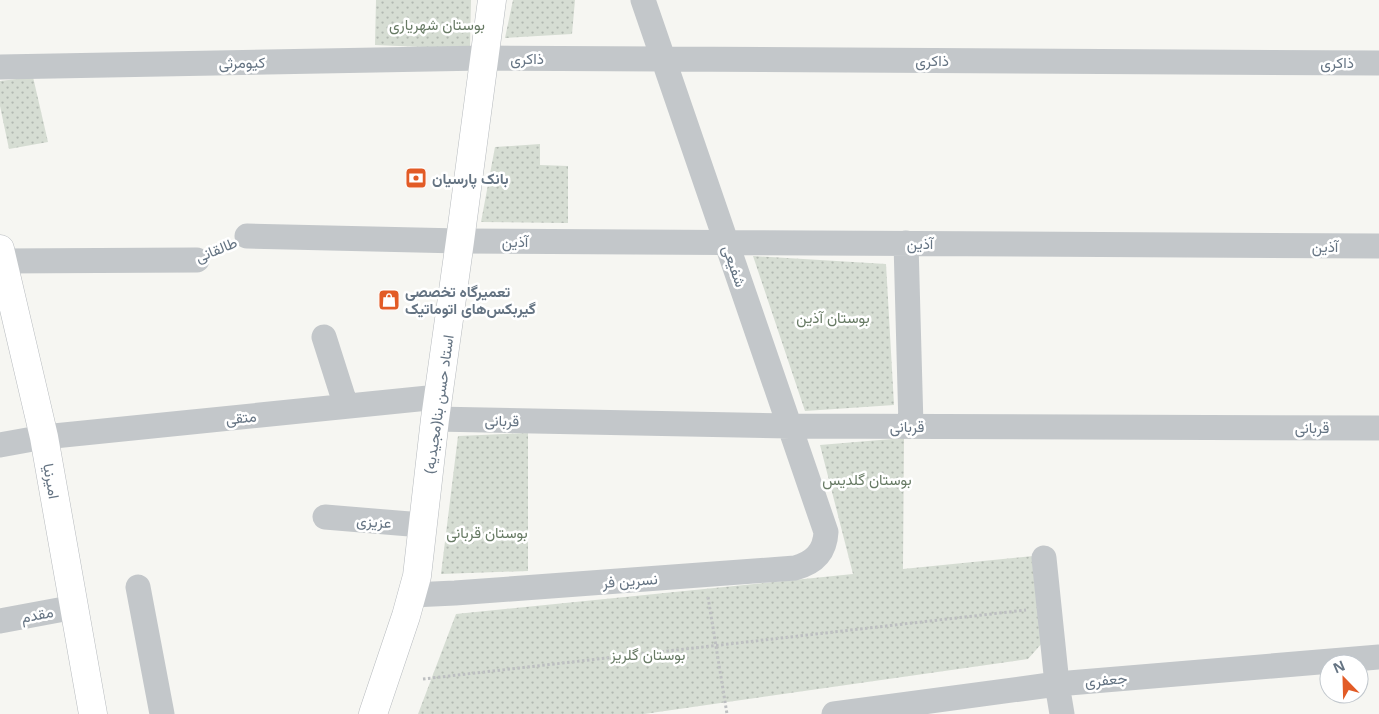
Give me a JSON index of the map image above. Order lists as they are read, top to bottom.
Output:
{
  "streets": {
    "main road": ["استاد حسن بنا(مجیدیه)", "امیرنیا"],
    "street": [
      "ذاکری",
      "کیومرثی",
      "آذین",
      "طالقانی",
      "شفیعی",
      "متقی",
      "قربانی",
      "عزیزی",
      "نسرین فر",
      "مقدم",
      "جعفری"
    ]
  },
  "crossings": [
    ["ذاکری", "کیومرثی"],
    ["ذاکری", "شفیعی"],
    ["ذاکری", "استاد حسن بنا(مجیدیه)"],
    ["کیومرثی", "استاد حسن بنا(مجیدیه)"],
    ["آذین", "طالقانی"],
    ["آذین", "شفیعی"],
    ["آذین", "استاد حسن بنا(مجیدیه)"],
    ["طالقانی", "استاد حسن بنا(مجیدیه)"],
    ["طالقانی", "امیرنیا"],
    ["شفیعی", "قربانی"],
    ["شفیعی", "نسرین فر"],
    ["استاد حسن بنا(مجیدیه)", "متقی"],
    ["استاد حسن بنا(مجیدیه)", "قربانی"],
    ["استاد حسن بنا(مجیدیه)", "عزیزی"],
    ["استاد حسن بنا(مجیدیه)", "نسرین فر"],
    ["متقی", "قربانی"],
    ["متقی", "امیرنیا"],
    ["امیرنیا", "مقدم"]
  ],
  "parks": [
    "بوستان شهریاری",
    "بوستان آذین",
    "بوستان گلدیس",
    "بوستان قربانی",
    "بوستان گلریز"
  ],
  "places": {
    "bank": ["بانک پارسیان"],
    "shop": ["تعمیرگاه تخصصی گیربکس‌های اتوماتیک"]
  },
  "north": "top left"
}
